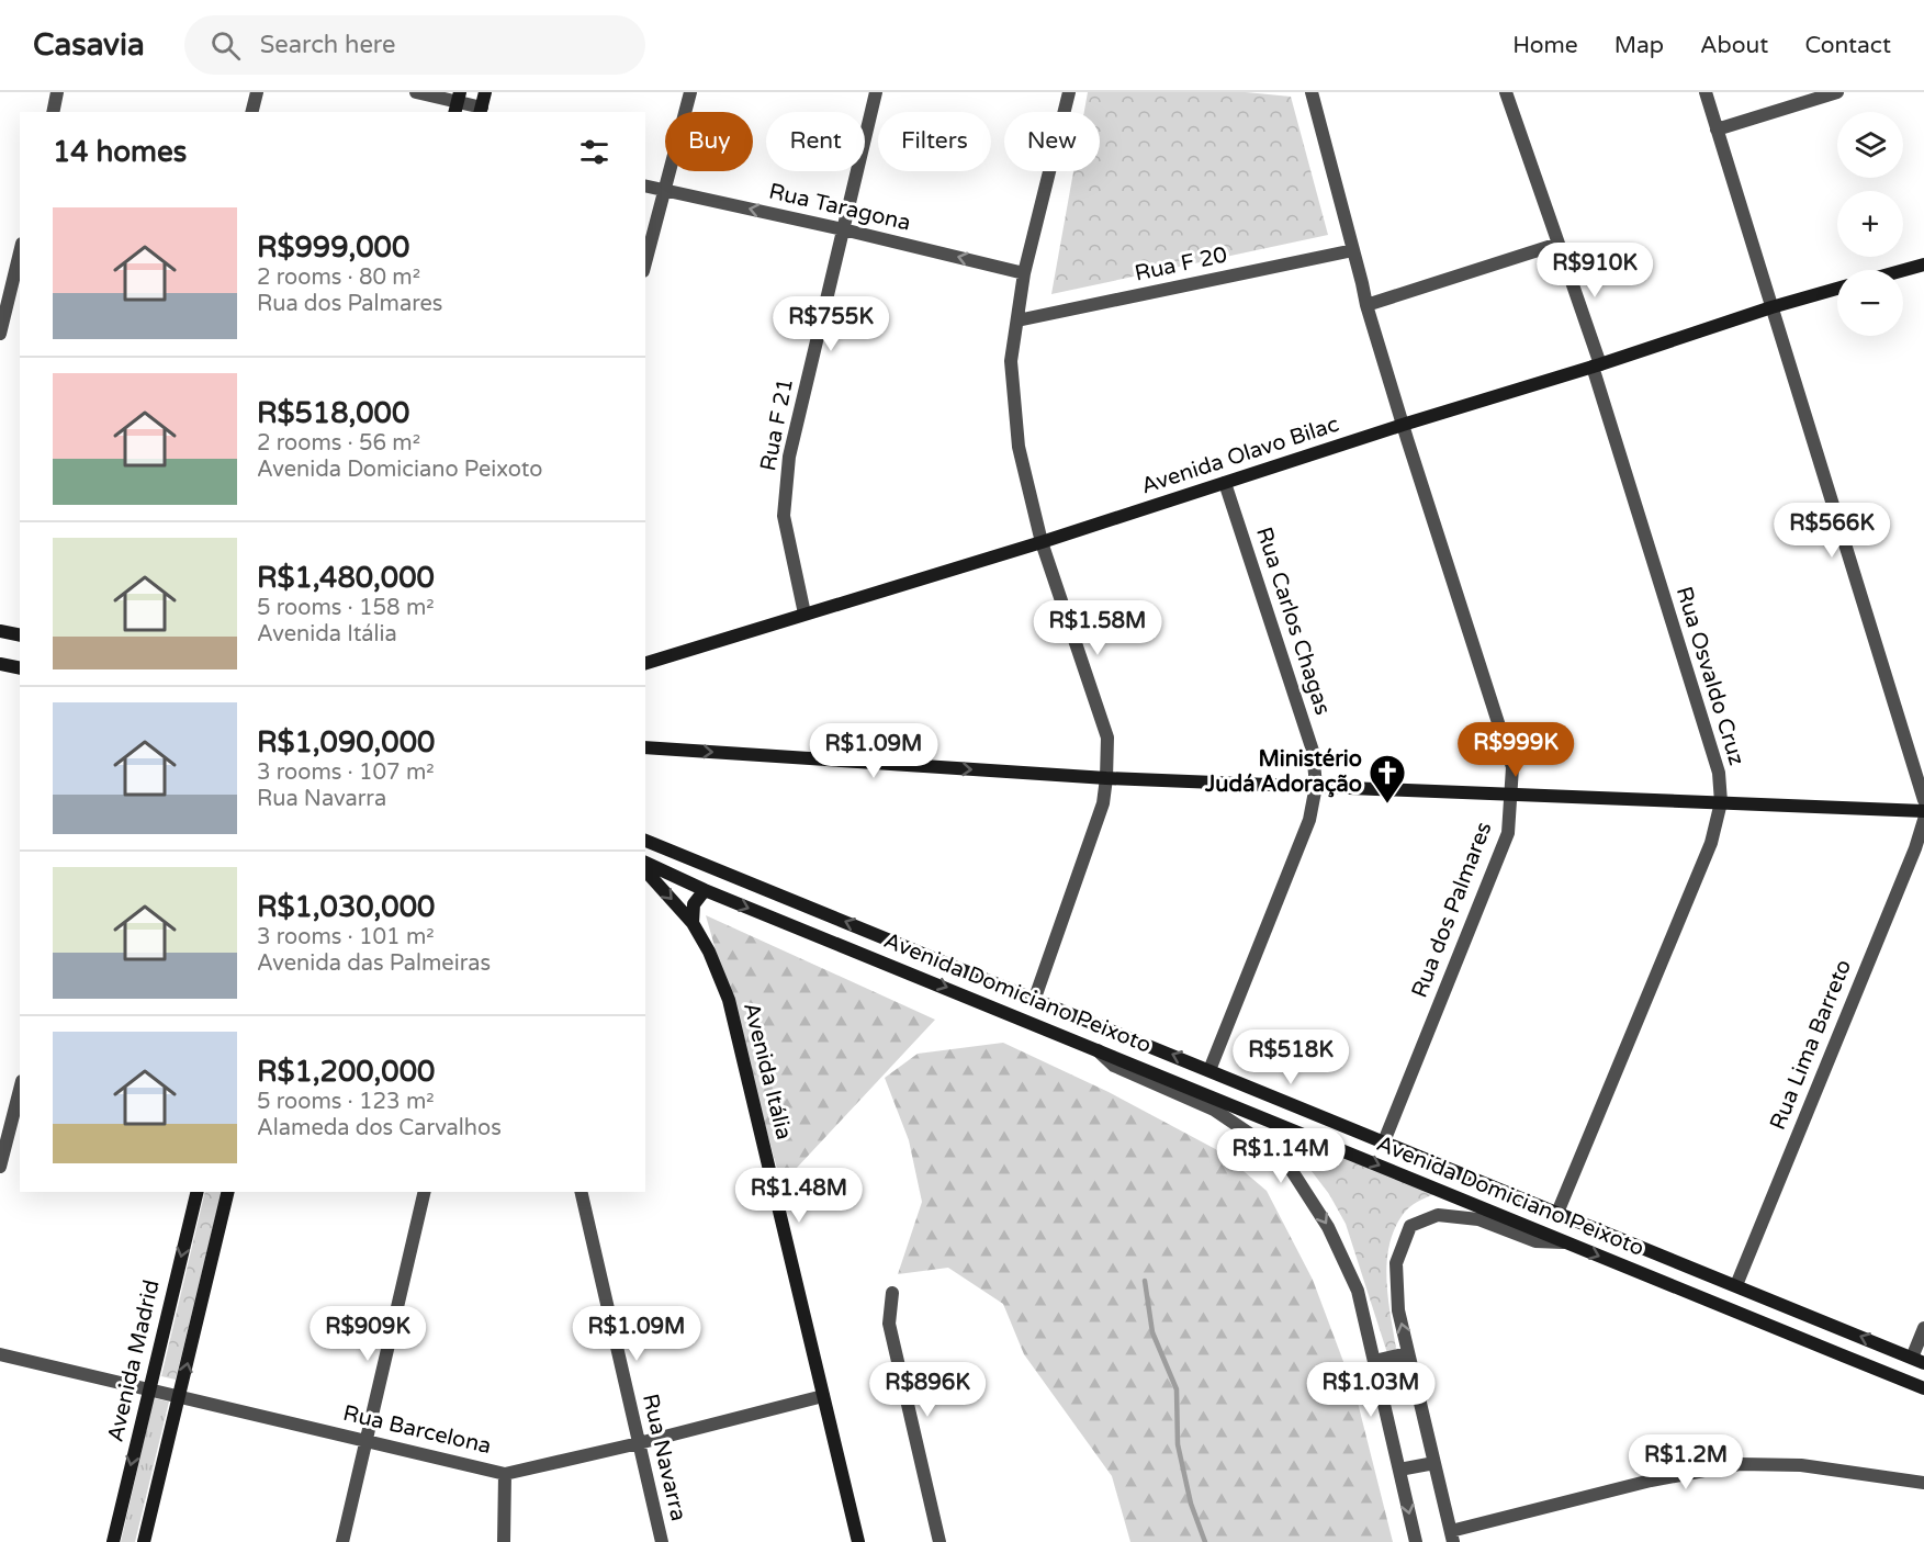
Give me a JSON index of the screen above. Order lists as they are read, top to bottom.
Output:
{
  "streets": {
    "main road": [
      "Avenida Olavo Bilac",
      "Avenida Domiciano Peixoto",
      "Avenida Itália",
      "Avenida Madrid"
    ],
    "street": [
      "Rua Taragona",
      "Rua F 20",
      "Rua F 21",
      "Rua Carlos Chagas",
      "Rua Osvaldo Cruz",
      "Rua dos Palmares",
      "Rua Lima Barreto",
      "Rua Barcelona",
      "Rua Navarra"
    ]
  },
  "crossings": [
    ["Rua Taragona", "Rua F 21"],
    ["Rua F 21", "Avenida Olavo Bilac"],
    ["Avenida Olavo Bilac", "Rua Carlos Chagas"],
    ["Avenida Olavo Bilac", "Rua Osvaldo Cruz"],
    ["Avenida Olavo Bilac", "Rua dos Palmares"],
    ["Rua Carlos Chagas", "Avenida Domiciano Peixoto"],
    ["Rua Osvaldo Cruz", "Avenida Domiciano Peixoto"],
    ["Rua dos Palmares", "Avenida Domiciano Peixoto"],
    ["Avenida Domiciano Peixoto", "Rua Lima Barreto"],
    ["Avenida Itália", "Rua Barcelona"],
    ["Avenida Madrid", "Rua Barcelona"],
    ["Rua Barcelona", "Rua Navarra"]
  ],
  "one_way": ["Rua Taragona"],
  "places": {
    "church": ["Ministério Judá Adoração"]
  },
  "page": {
    "header": "Casavia",
    "search": "Search here",
    "nav": [
      "Home",
      "Map",
      "About",
      "Contact"
    ],
    "map_buttons": ["+", "−"],
    "chip": [
      "Buy",
      "Rent",
      "Filters",
      "New"
    ],
    "heading": "14 homes",
    "list": [
      {
        "name": "R$999,000",
        "note": "2 rooms · 80 m² · Rua dos Palmares"
      },
      {
        "name": "R$518,000",
        "note": "2 rooms · 56 m² · Avenida Domiciano Peixoto"
      },
      {
        "name": "R$1,480,000",
        "note": "5 rooms · 158 m² · Avenida Itália"
      },
      {
        "name": "R$1,090,000",
        "note": "3 rooms · 107 m² · Rua Navarra"
      },
      {
        "name": "R$1,030,000",
        "note": "3 rooms · 101 m² · Avenida das Palmeiras"
      },
      {
        "name": "R$1,200,000",
        "note": "5 rooms · 123 m² · Alameda dos Carvalhos"
      }
    ],
    "price": [
      "R$910K",
      "R$755K",
      "R$566K",
      "R$1.58M",
      "R$999K",
      "R$1.09M",
      "R$518K",
      "R$1.14M",
      "R$1.48M",
      "R$909K",
      "R$1.09M",
      "R$896K",
      "R$1.03M",
      "R$1.2M"
    ]
  }
}
